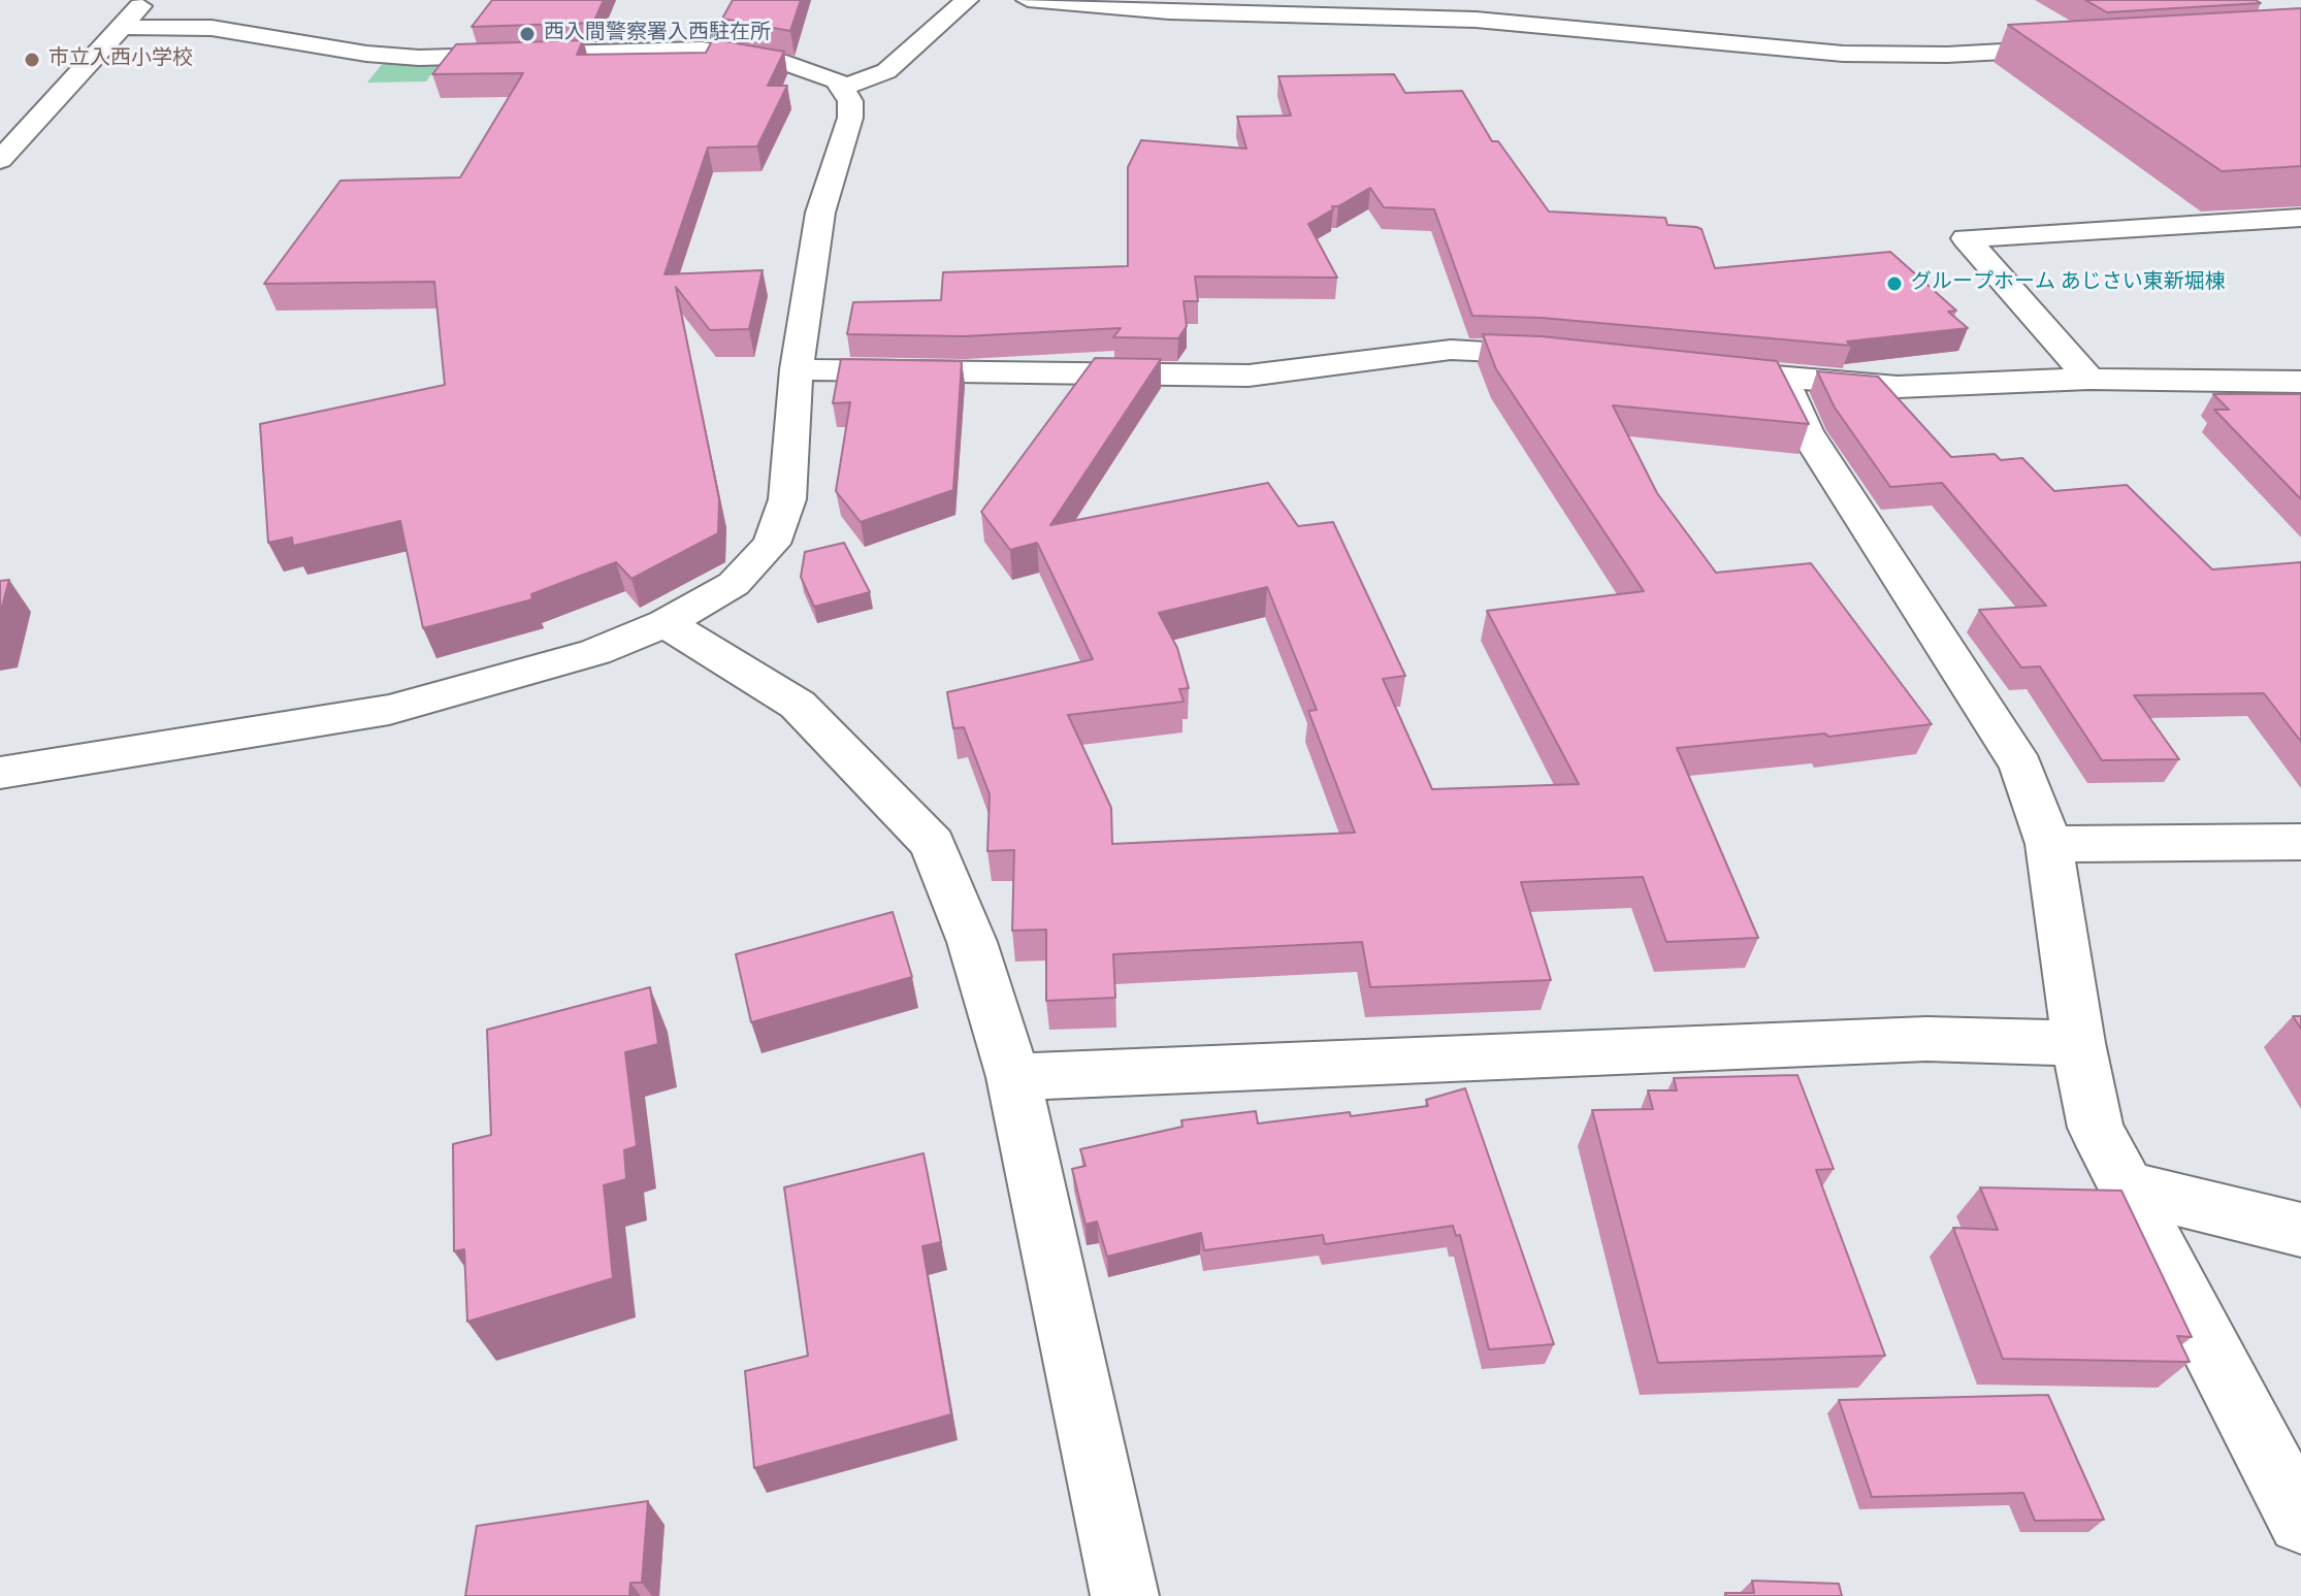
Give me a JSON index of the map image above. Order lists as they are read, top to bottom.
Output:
{
  "places": ["西入間警察署入西駐在所", "市立入西小学校", "グループホーム あじさい東新堀棟"]
}
